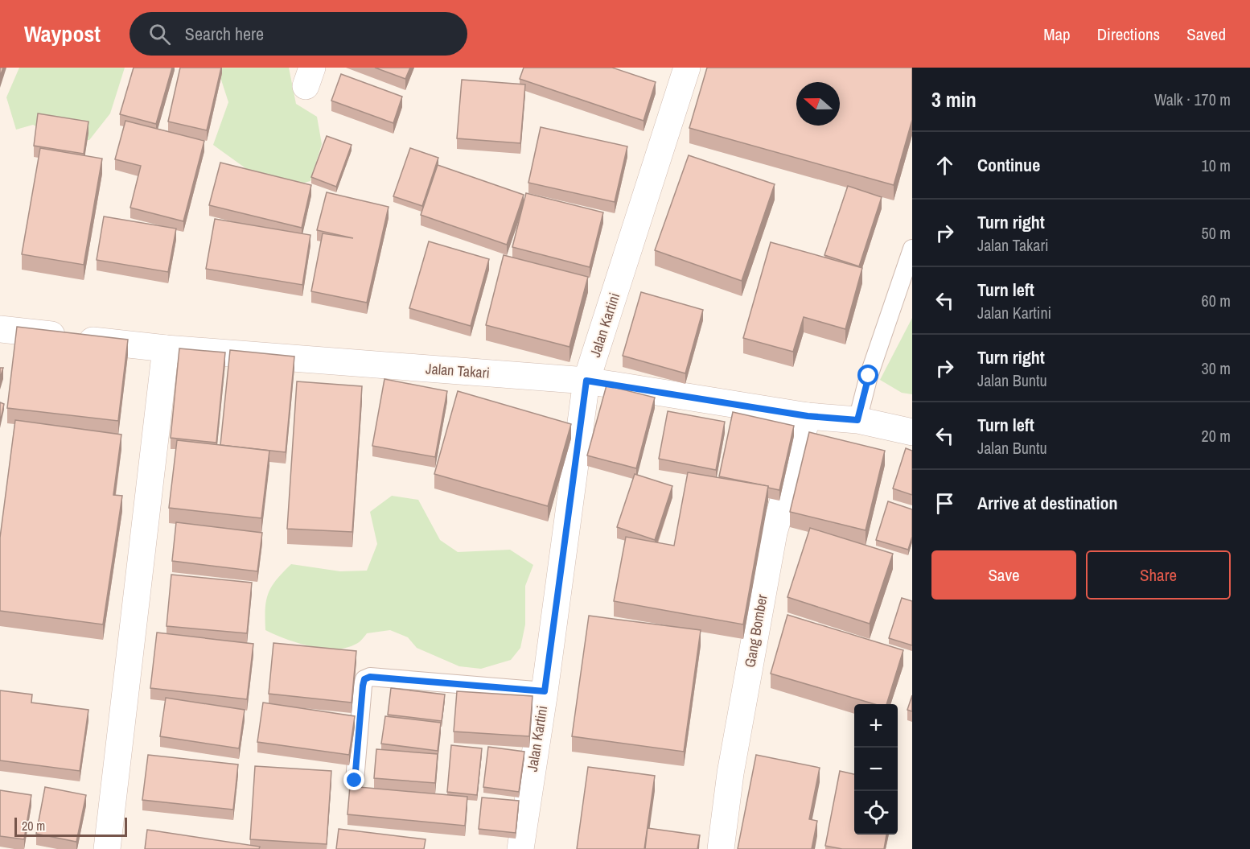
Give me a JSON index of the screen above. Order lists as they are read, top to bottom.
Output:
{
  "streets": {
    "street": ["Jalan Kartini", "Jalan Takari", "Gang Bomber"]
  },
  "crossings": [
    ["Jalan Kartini", "Jalan Takari"],
    ["Jalan Takari", "Gang Bomber"]
  ],
  "scale_bar": "20 m",
  "north": "left",
  "page": {
    "header": "Waypost",
    "search": "Search here",
    "nav": ["Map", "Directions", "Saved"],
    "heading": ["3 min", "Walk · 170 m"],
    "list": [
      ["Continue", "10 m"],
      ["Turn right", "Jalan Takari", "50 m"],
      ["Turn left", "Jalan Kartini", "60 m"],
      ["Turn right", "Jalan Buntu", "30 m"],
      ["Turn left", "Jalan Buntu", "20 m"],
      "Arrive at destination"
    ],
    "buttons": ["Save", "Share"],
    "map_buttons": ["+", "−"],
    "scale": "20 m"
  }
}
